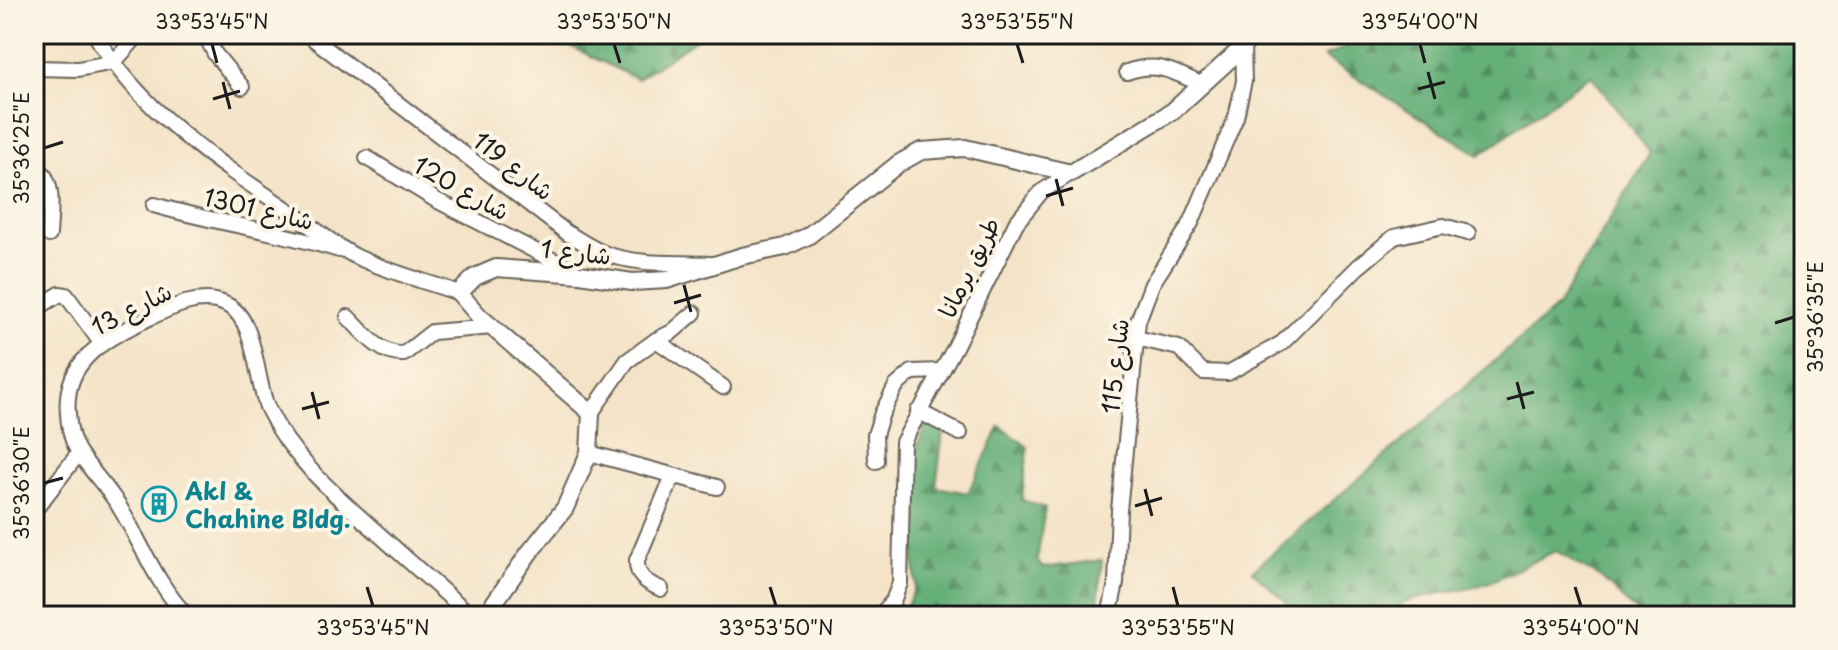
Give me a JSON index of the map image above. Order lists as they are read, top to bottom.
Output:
{
  "streets": {
    "street": [
      "شارع 119",
      "شارع 120",
      "شارع 1301",
      "شارع 1",
      "طريق برمانا",
      "شارع 13",
      "شارع 115"
    ]
  },
  "crossings": [
    ["شارع 119", "شارع 1"],
    ["شارع 120", "شارع 1"],
    ["شارع 1", "طريق برمانا"],
    ["طريق برمانا", "شارع 115"]
  ],
  "places": {
    "building": ["Akl & Chahine Bldg."]
  },
  "coordinates": [
    "33°53'45\"N",
    "33°53'50\"N",
    "33°53'55\"N",
    "33°54'00\"N",
    "35°36'25\"E",
    "35°36'35\"E",
    "35°36'30\"E"
  ]
}
